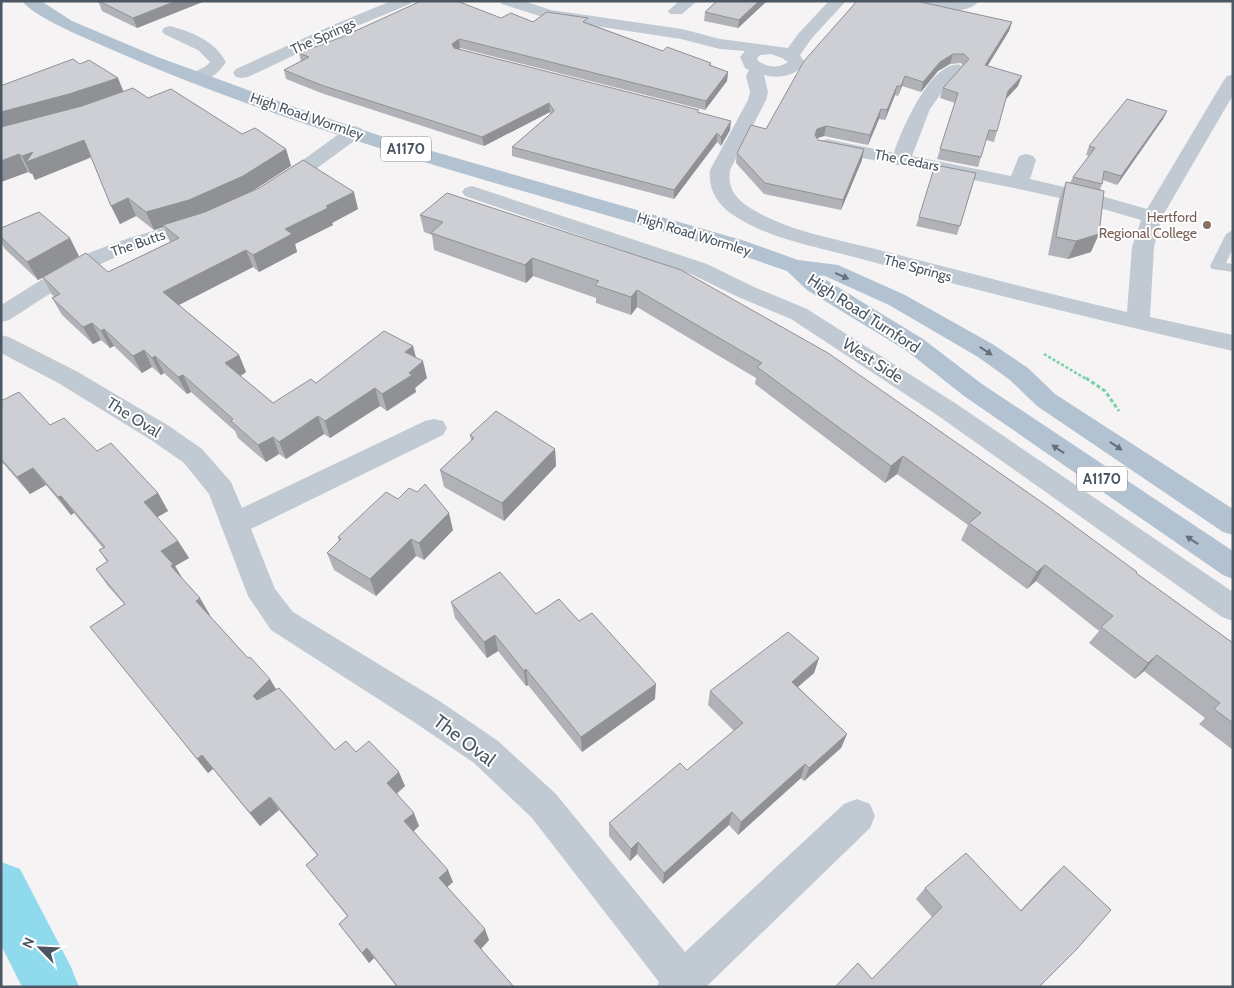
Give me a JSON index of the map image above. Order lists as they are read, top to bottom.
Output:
{
  "streets": {
    "main road": ["High Road Wormley", "A1170", "High Road Turnford"],
    "street": [
      "The Springs",
      "The Cedars",
      "The Butts",
      "West Side",
      "The Oval"
    ]
  },
  "crossings": [
    ["High Road Wormley", "High Road Turnford"]
  ],
  "places": ["Hertford Regional College"],
  "north": "top left"
}
